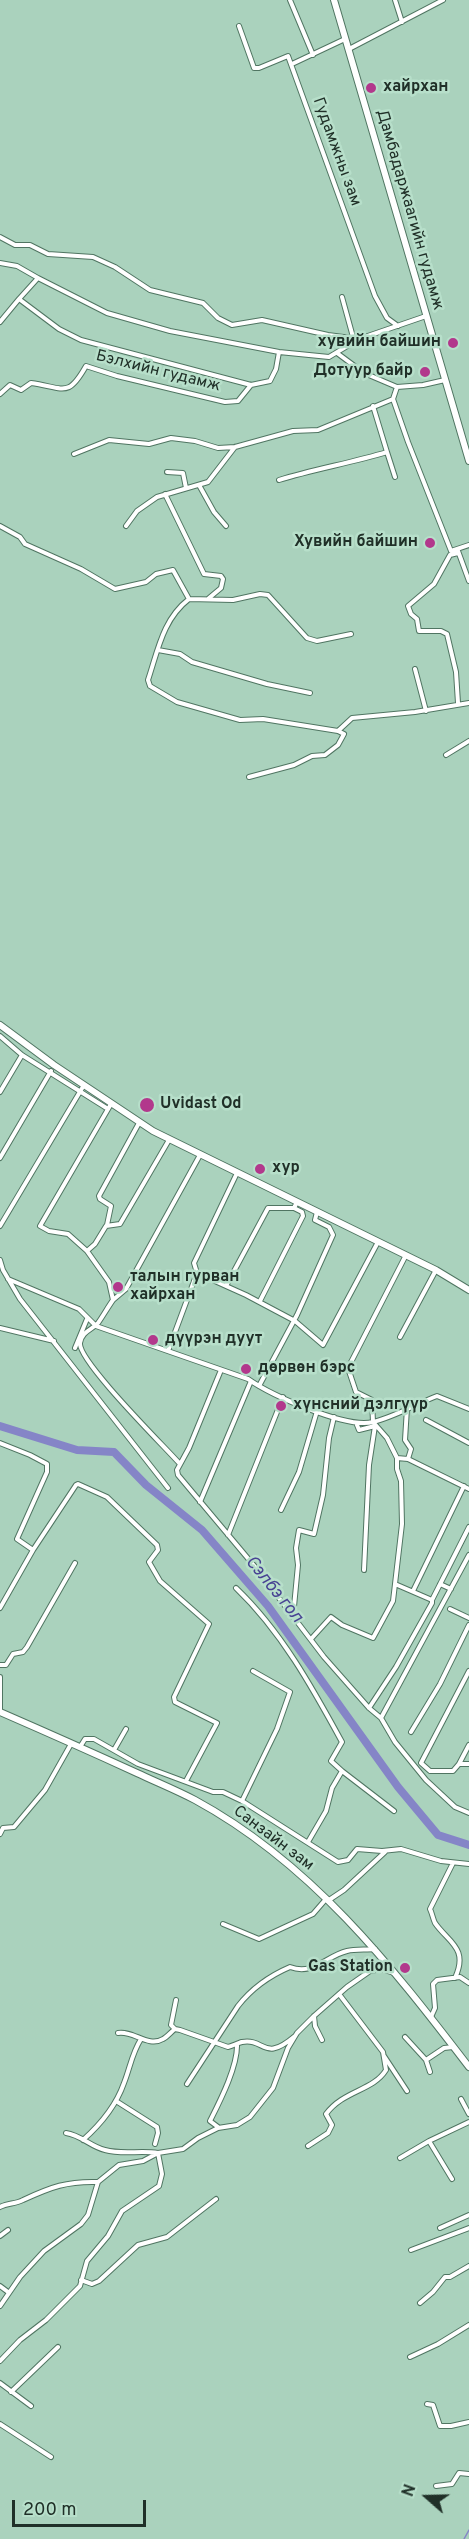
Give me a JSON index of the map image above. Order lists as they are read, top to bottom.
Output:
{
  "streets": {
    "main road": ["Дамбадаржаагийн гудамж", "Санзайн зам"],
    "street": ["Гудамжны зам", "Бэлхийн гудамж"]
  },
  "water": ["Сэлбэ гол"],
  "places": [
    "хайрхан",
    "хувийн байшин",
    "Дотуур байр",
    "Хувийн байшин",
    "Uvidast Od",
    "хур",
    "талын гурван хайрхан",
    "дүүрэн дуут",
    "дөрвөн бэрс",
    "хүнсний дэлгүүр",
    "Gas Station"
  ],
  "scale_bar": "200 m",
  "north": "left"
}
